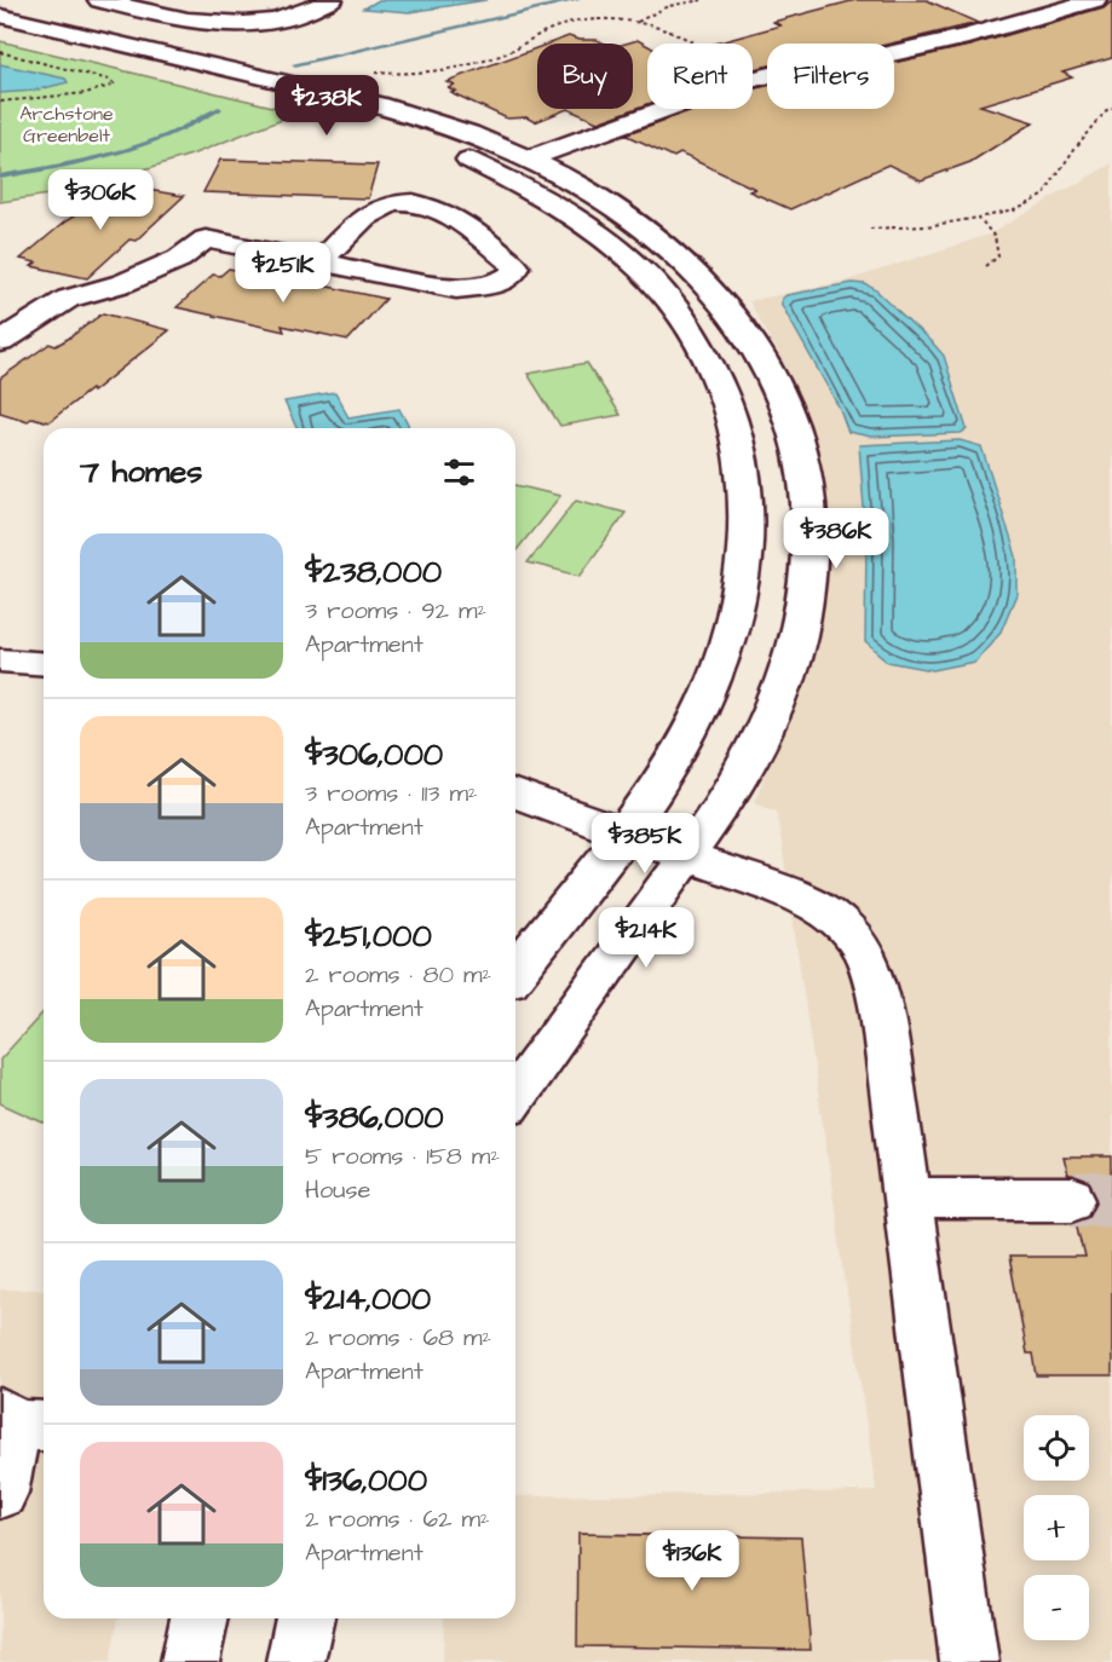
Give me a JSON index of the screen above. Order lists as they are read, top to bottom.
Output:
{
  "parks": ["Archstone Greenbelt"],
  "page": {
    "chip": ["Buy", "Rent", "Filters"],
    "price": [
      "$238K",
      "$306K",
      "$251K",
      "$386K",
      "$385K",
      "$214K",
      "$136K"
    ],
    "heading": "7 homes",
    "list": [
      {
        "name": "$238,000",
        "note": "3 rooms · 92 m² · Apartment"
      },
      {
        "name": "$306,000",
        "note": "3 rooms · 113 m² · Apartment"
      },
      {
        "name": "$251,000",
        "note": "2 rooms · 80 m² · Apartment"
      },
      {
        "name": "$386,000",
        "note": "5 rooms · 158 m² · House"
      },
      {
        "name": "$214,000",
        "note": "2 rooms · 68 m² · Apartment"
      },
      {
        "name": "$136,000",
        "note": "2 rooms · 62 m² · Apartment"
      }
    ],
    "map_buttons": ["+", "−"]
  }
}
